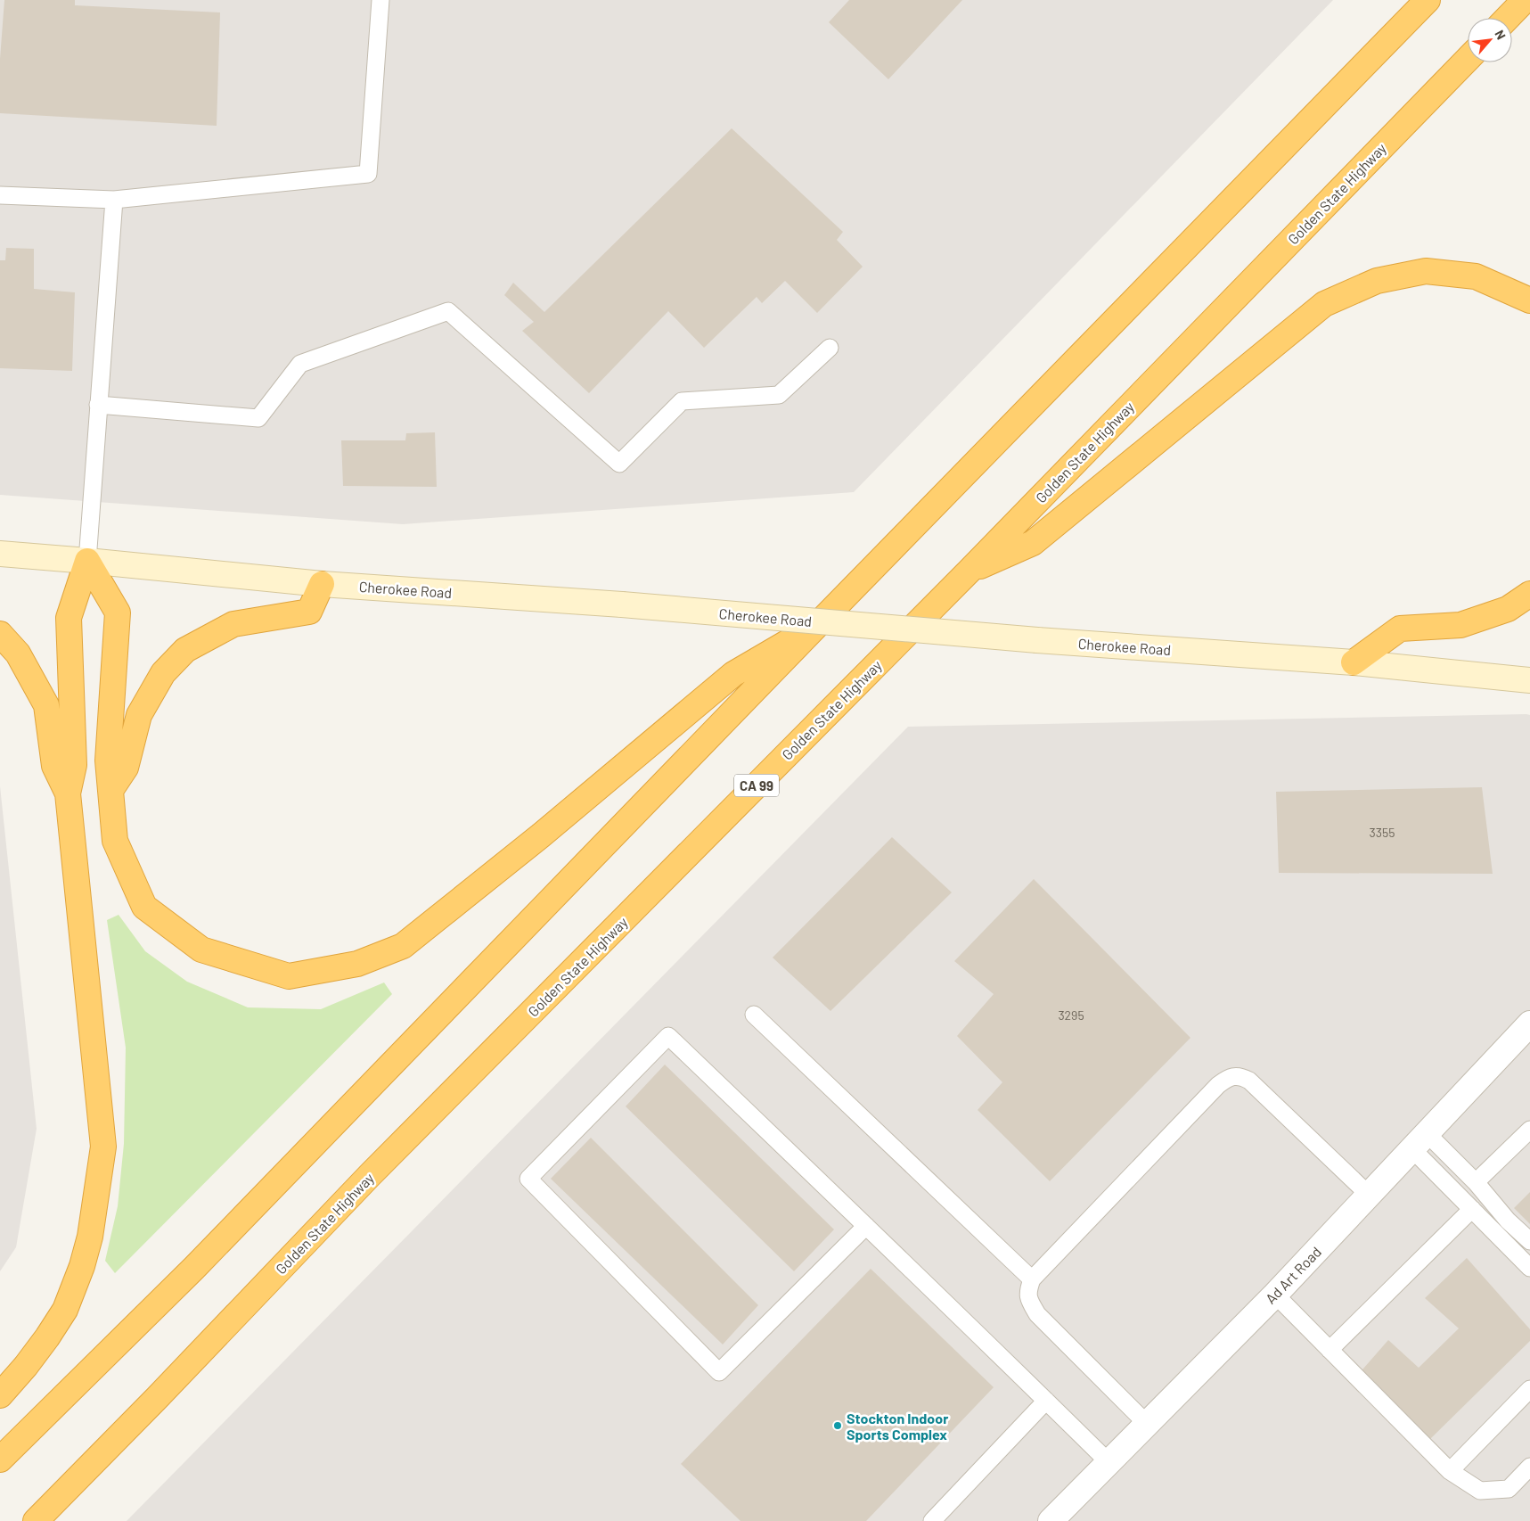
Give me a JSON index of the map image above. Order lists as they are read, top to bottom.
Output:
{
  "streets": {
    "highway": ["Golden State Highway", "CA 99"],
    "street": ["Cherokee Road", "Ad Art Road"]
  },
  "places": ["Stockton Indoor Sports Complex"],
  "house_numbers": ["3355", "3295"],
  "north": "top right"
}
